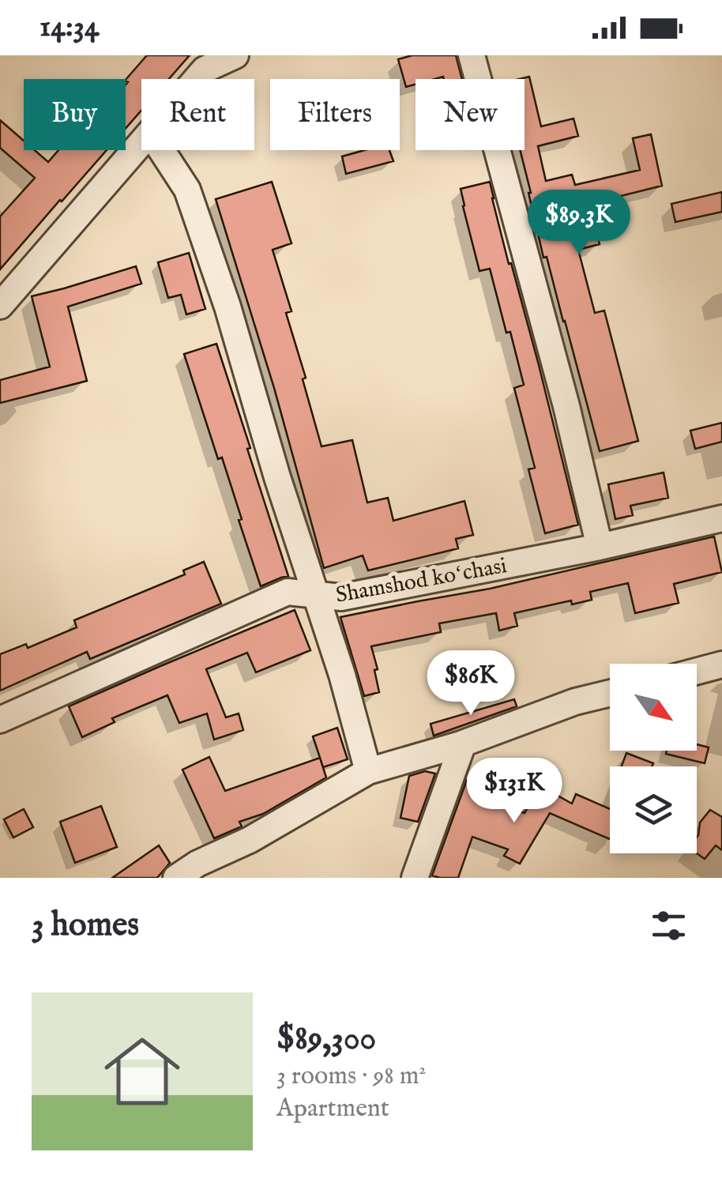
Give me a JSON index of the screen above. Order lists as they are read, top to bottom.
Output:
{
  "streets": {
    "street": ["Shamshod koʻchasi"]
  },
  "north": "bottom right",
  "page": {
    "status": "14:34",
    "chip": [
      "Buy",
      "Rent",
      "Filters",
      "New"
    ],
    "price": ["$89.3K", "$86K", "$131K"],
    "heading": "3 homes",
    "list": [
      {
        "name": "$89,300",
        "note": "3 rooms · 98 m² · Apartment"
      }
    ]
  }
}
